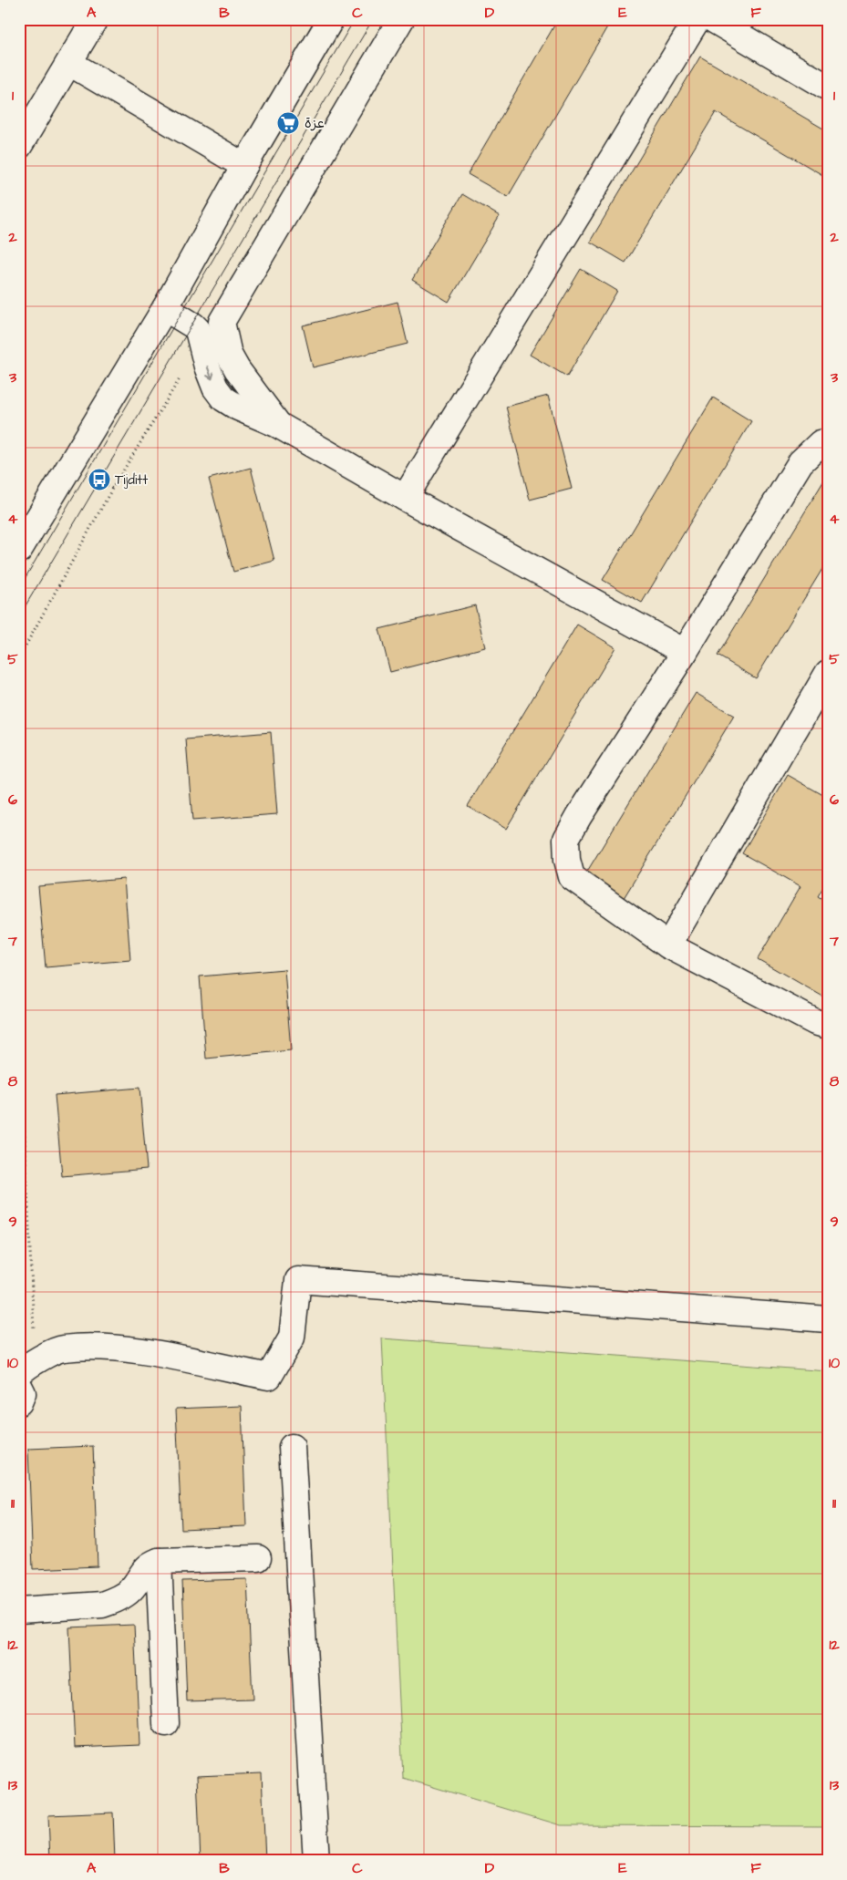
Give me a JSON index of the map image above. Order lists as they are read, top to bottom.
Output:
{
  "places": {
    "supermarket": ["عزة"],
    "bus stop": ["Tijditt"]
  },
  "grid": {
    "columns": [
      "A",
      "B",
      "C",
      "D",
      "E",
      "F"
    ],
    "rows": [
      "1",
      "2",
      "3",
      "4",
      "5",
      "6",
      "7",
      "8",
      "9",
      "10",
      "11",
      "12",
      "13"
    ]
  }
}
